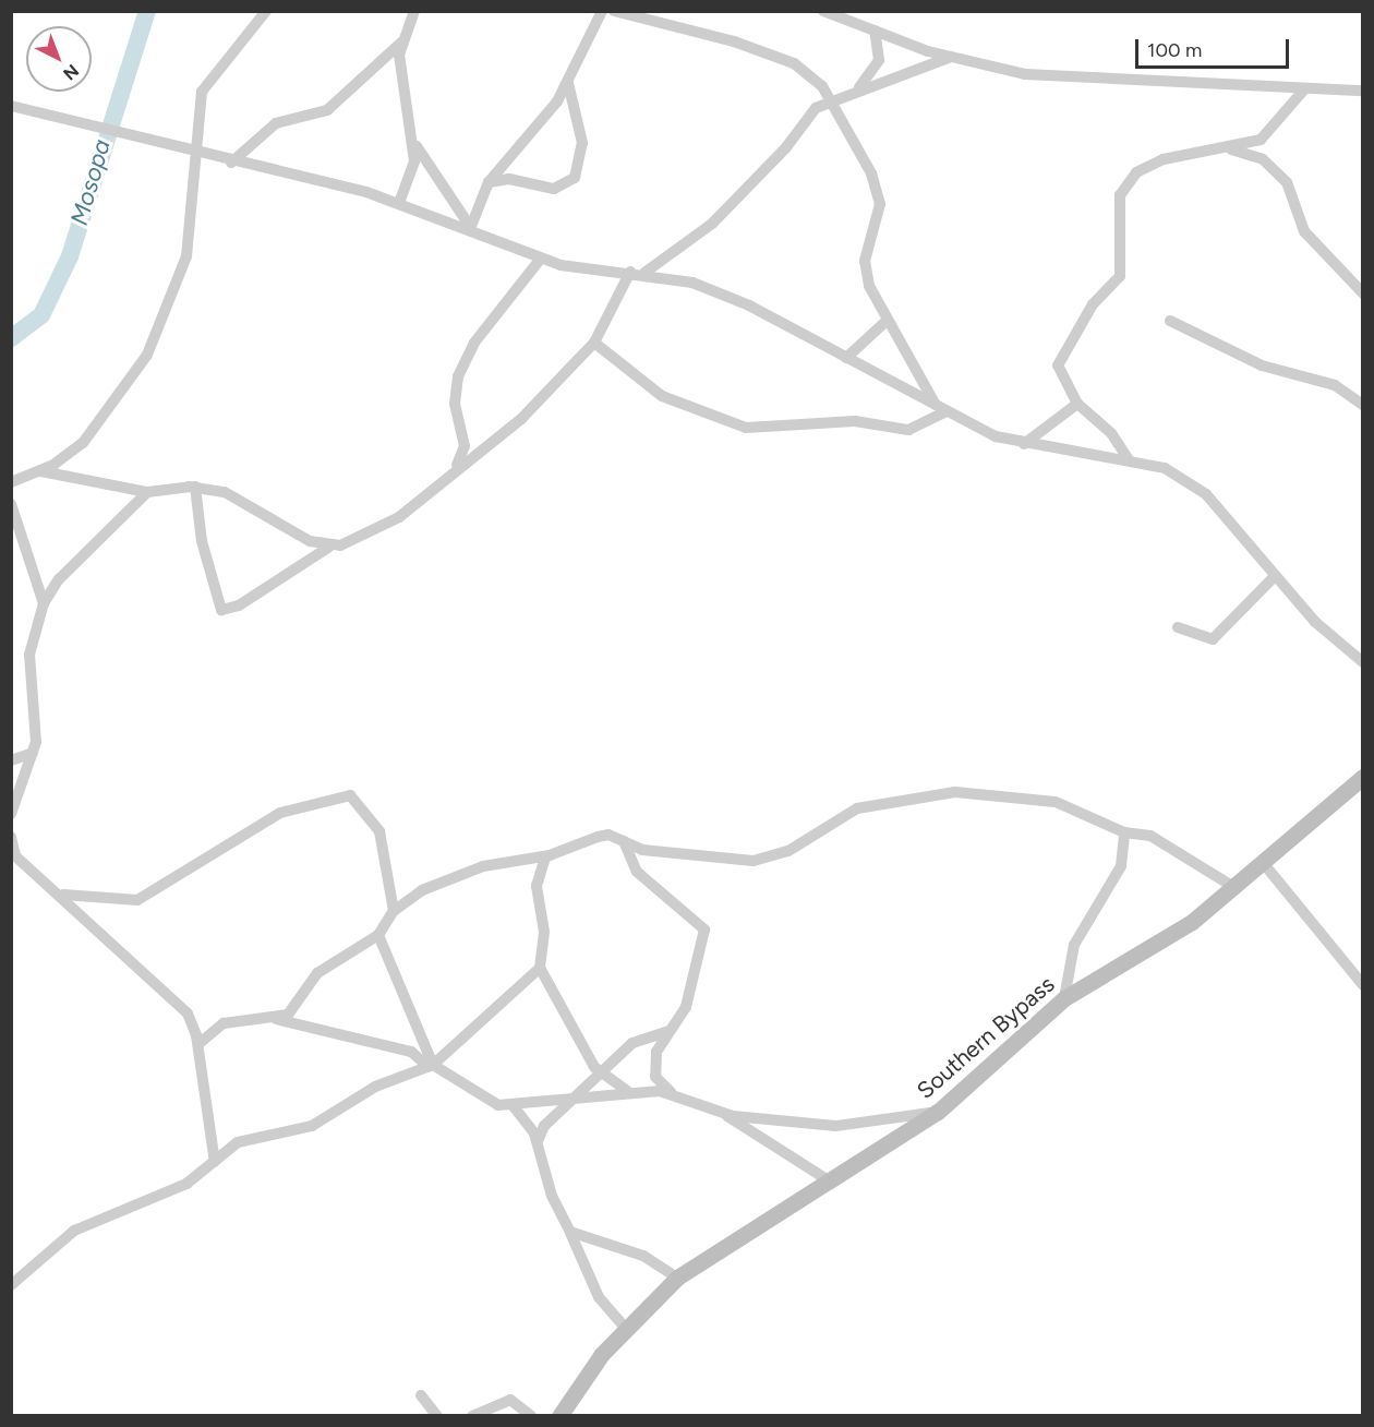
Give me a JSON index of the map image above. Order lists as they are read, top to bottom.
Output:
{
  "streets": {
    "street": ["Southern Bypass"]
  },
  "water": ["Mosopa"],
  "scale_bar": "100 m",
  "north": "bottom right"
}
